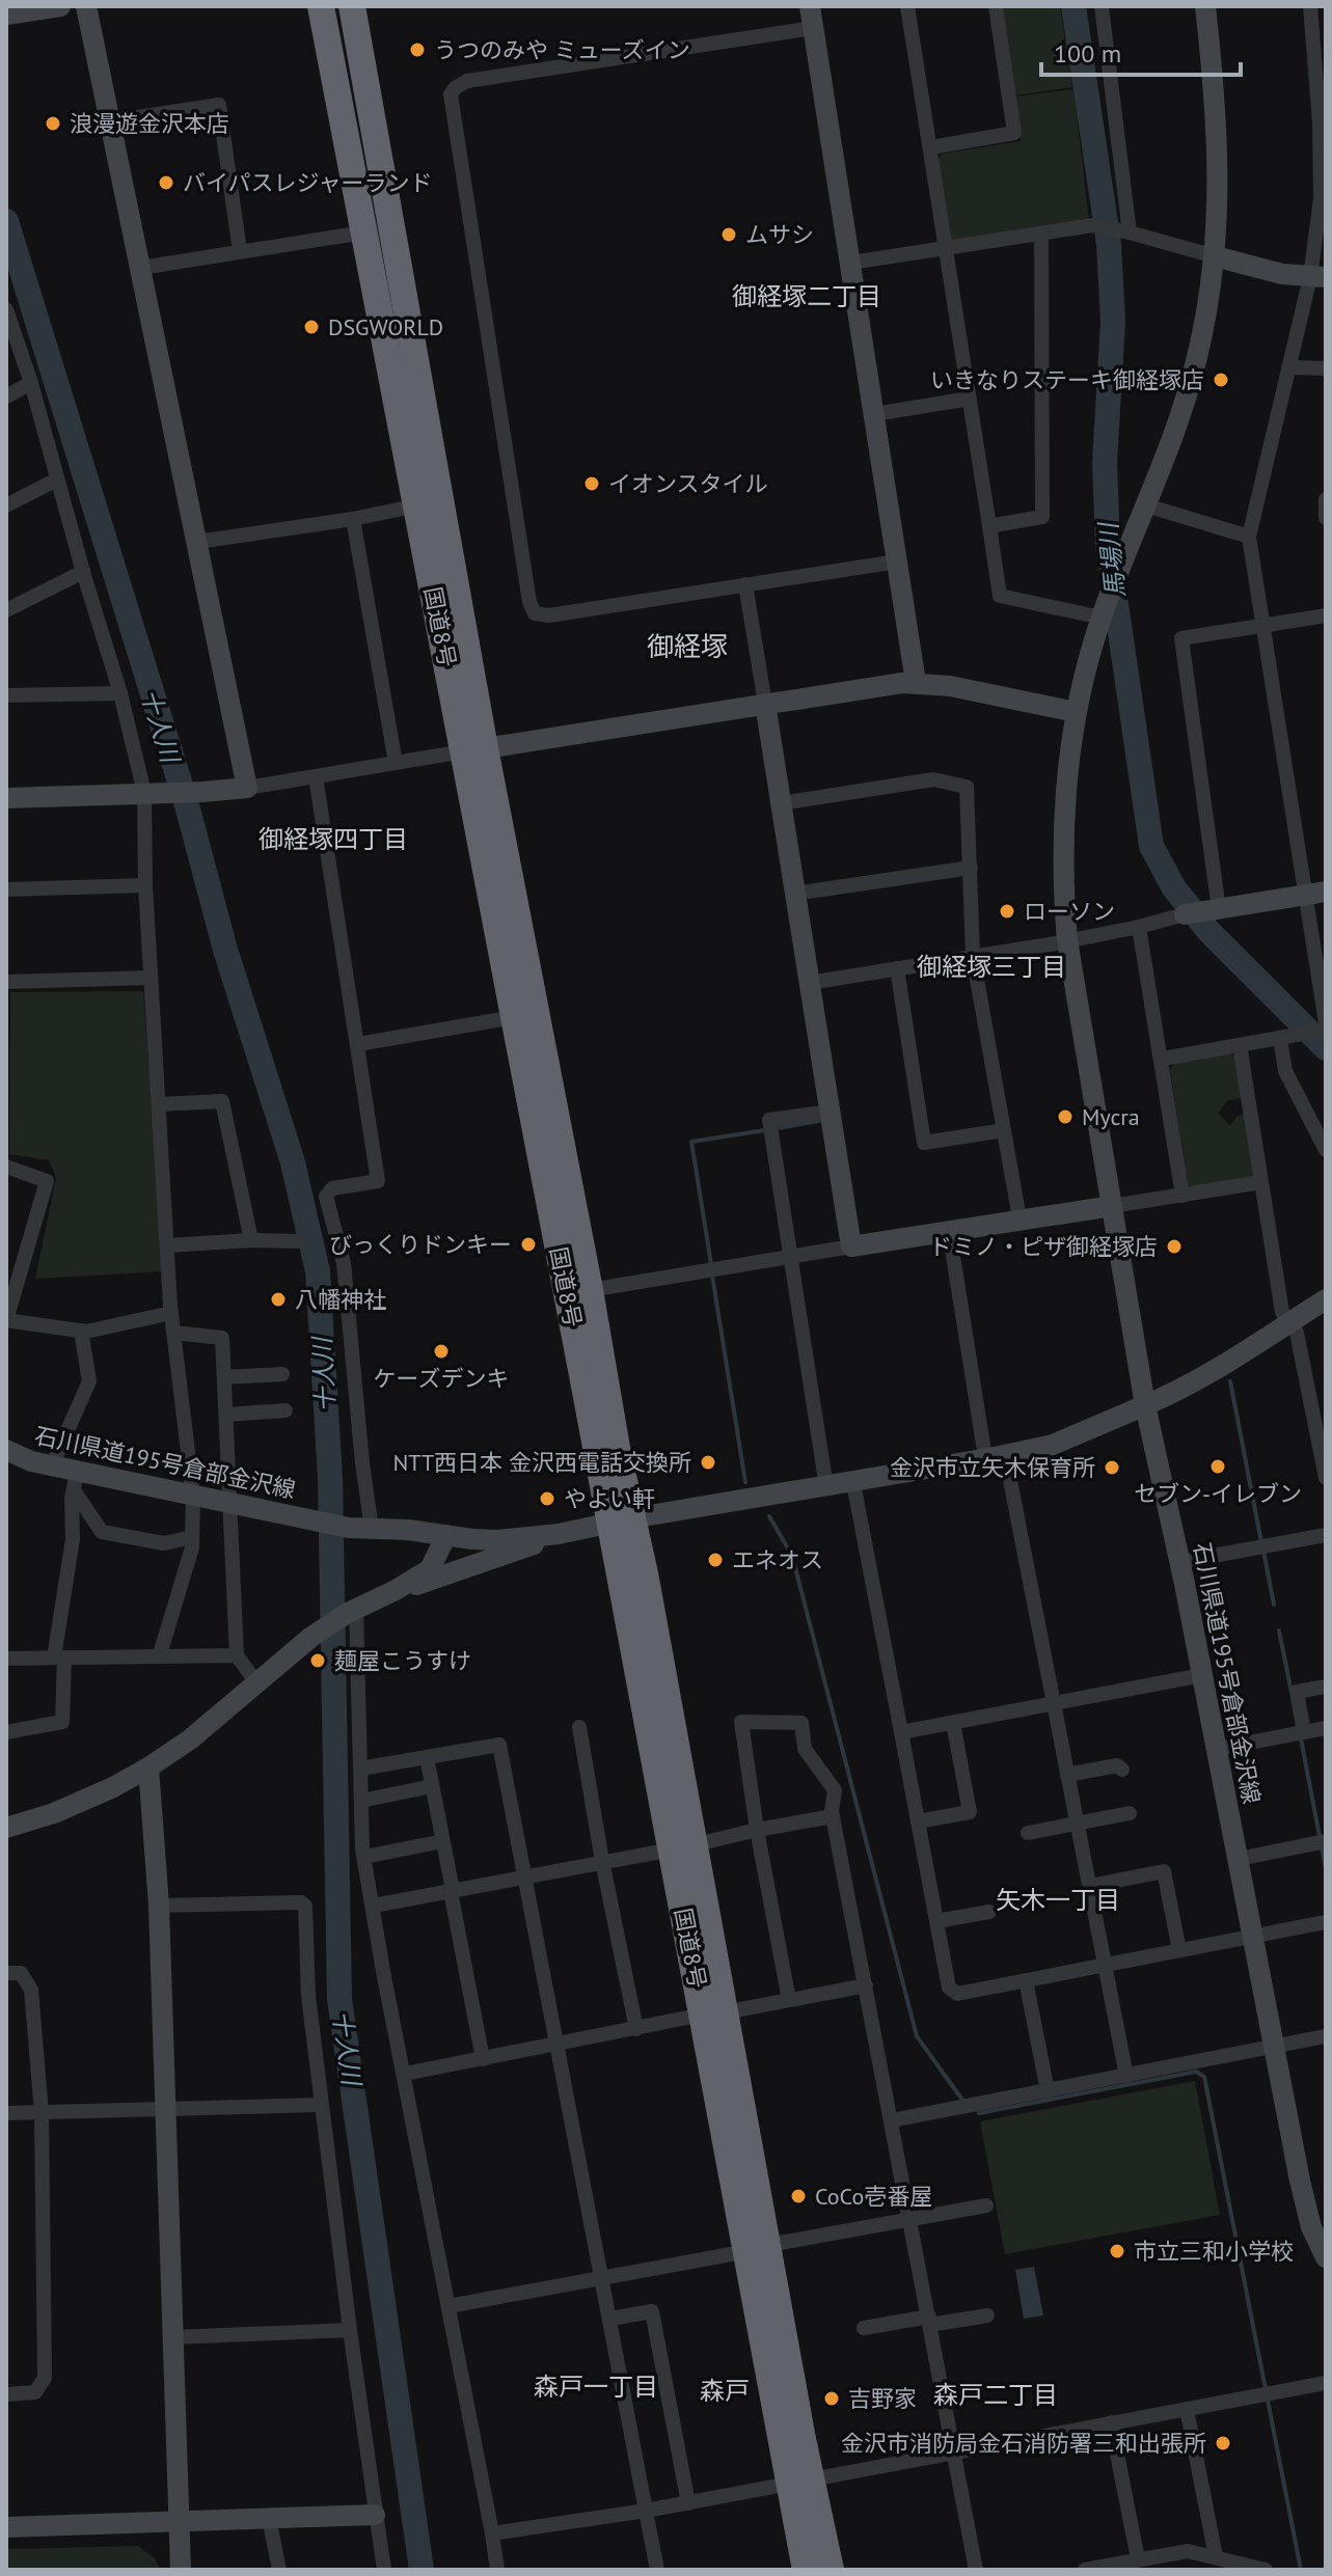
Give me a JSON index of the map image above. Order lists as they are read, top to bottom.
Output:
{
  "streets": {
    "highway": ["国道8号"],
    "street": ["石川県道195号倉部金沢線"]
  },
  "districts": [
    "御経塚二丁目",
    "御経塚",
    "御経塚四丁目",
    "御経塚三丁目",
    "矢木一丁目",
    "森戸一丁目",
    "森戸",
    "森戸二丁目"
  ],
  "water": ["馬場川", "十人川"],
  "places": [
    "うつのみや ミューズイン",
    "浪漫遊金沢本店",
    "バイパスレジャーランド",
    "ムサシ",
    "DSGWORLD",
    "いきなりステーキ御経塚店",
    "イオンスタイル",
    "ローソン",
    "Mycra",
    "びっくりドンキー",
    "ドミノ・ピザ御経塚店",
    "八幡神社",
    "ケーズデンキ",
    "NTT西日本 金沢西電話交換所",
    "セブン-イレブン",
    "金沢市立矢木保育所",
    "やよい軒",
    "エネオス",
    "麺屋こうすけ",
    "CoCo壱番屋",
    "市立三和小学校",
    "吉野家",
    "金沢市消防局金石消防署三和出張所"
  ],
  "scale_bar": "100 m"
}
